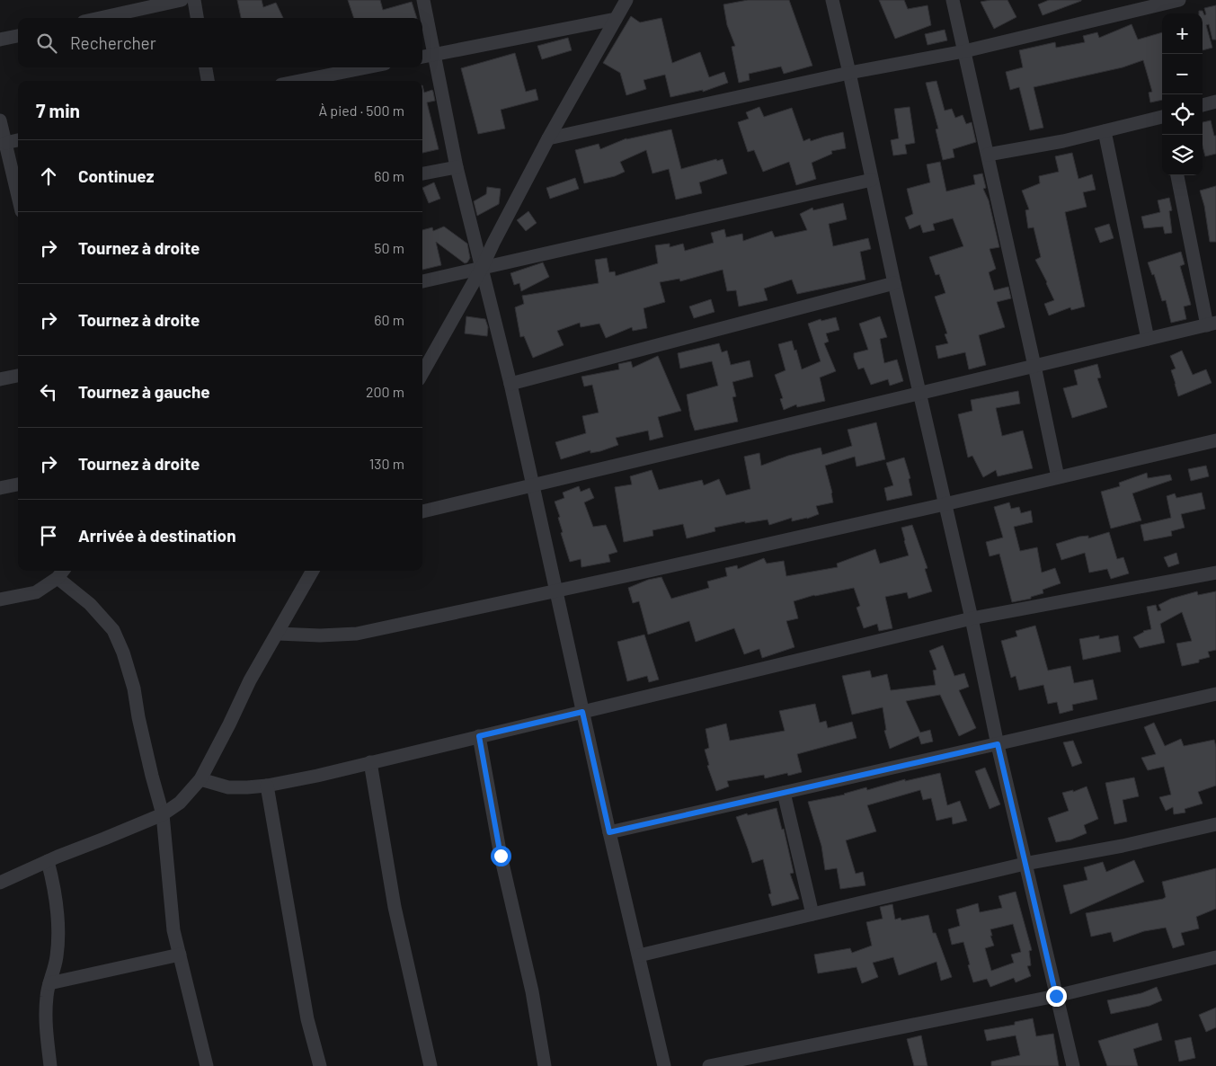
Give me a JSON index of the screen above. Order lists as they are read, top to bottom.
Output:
{
  "page": {
    "map_buttons": ["+", "−"],
    "search": "Rechercher",
    "heading": ["7 min", "À pied · 500 m"],
    "list": [
      ["Continuez", "60 m"],
      ["Tournez à droite", "50 m"],
      ["Tournez à droite", "60 m"],
      ["Tournez à gauche", "200 m"],
      ["Tournez à droite", "130 m"],
      "Arrivée à destination"
    ]
  }
}
